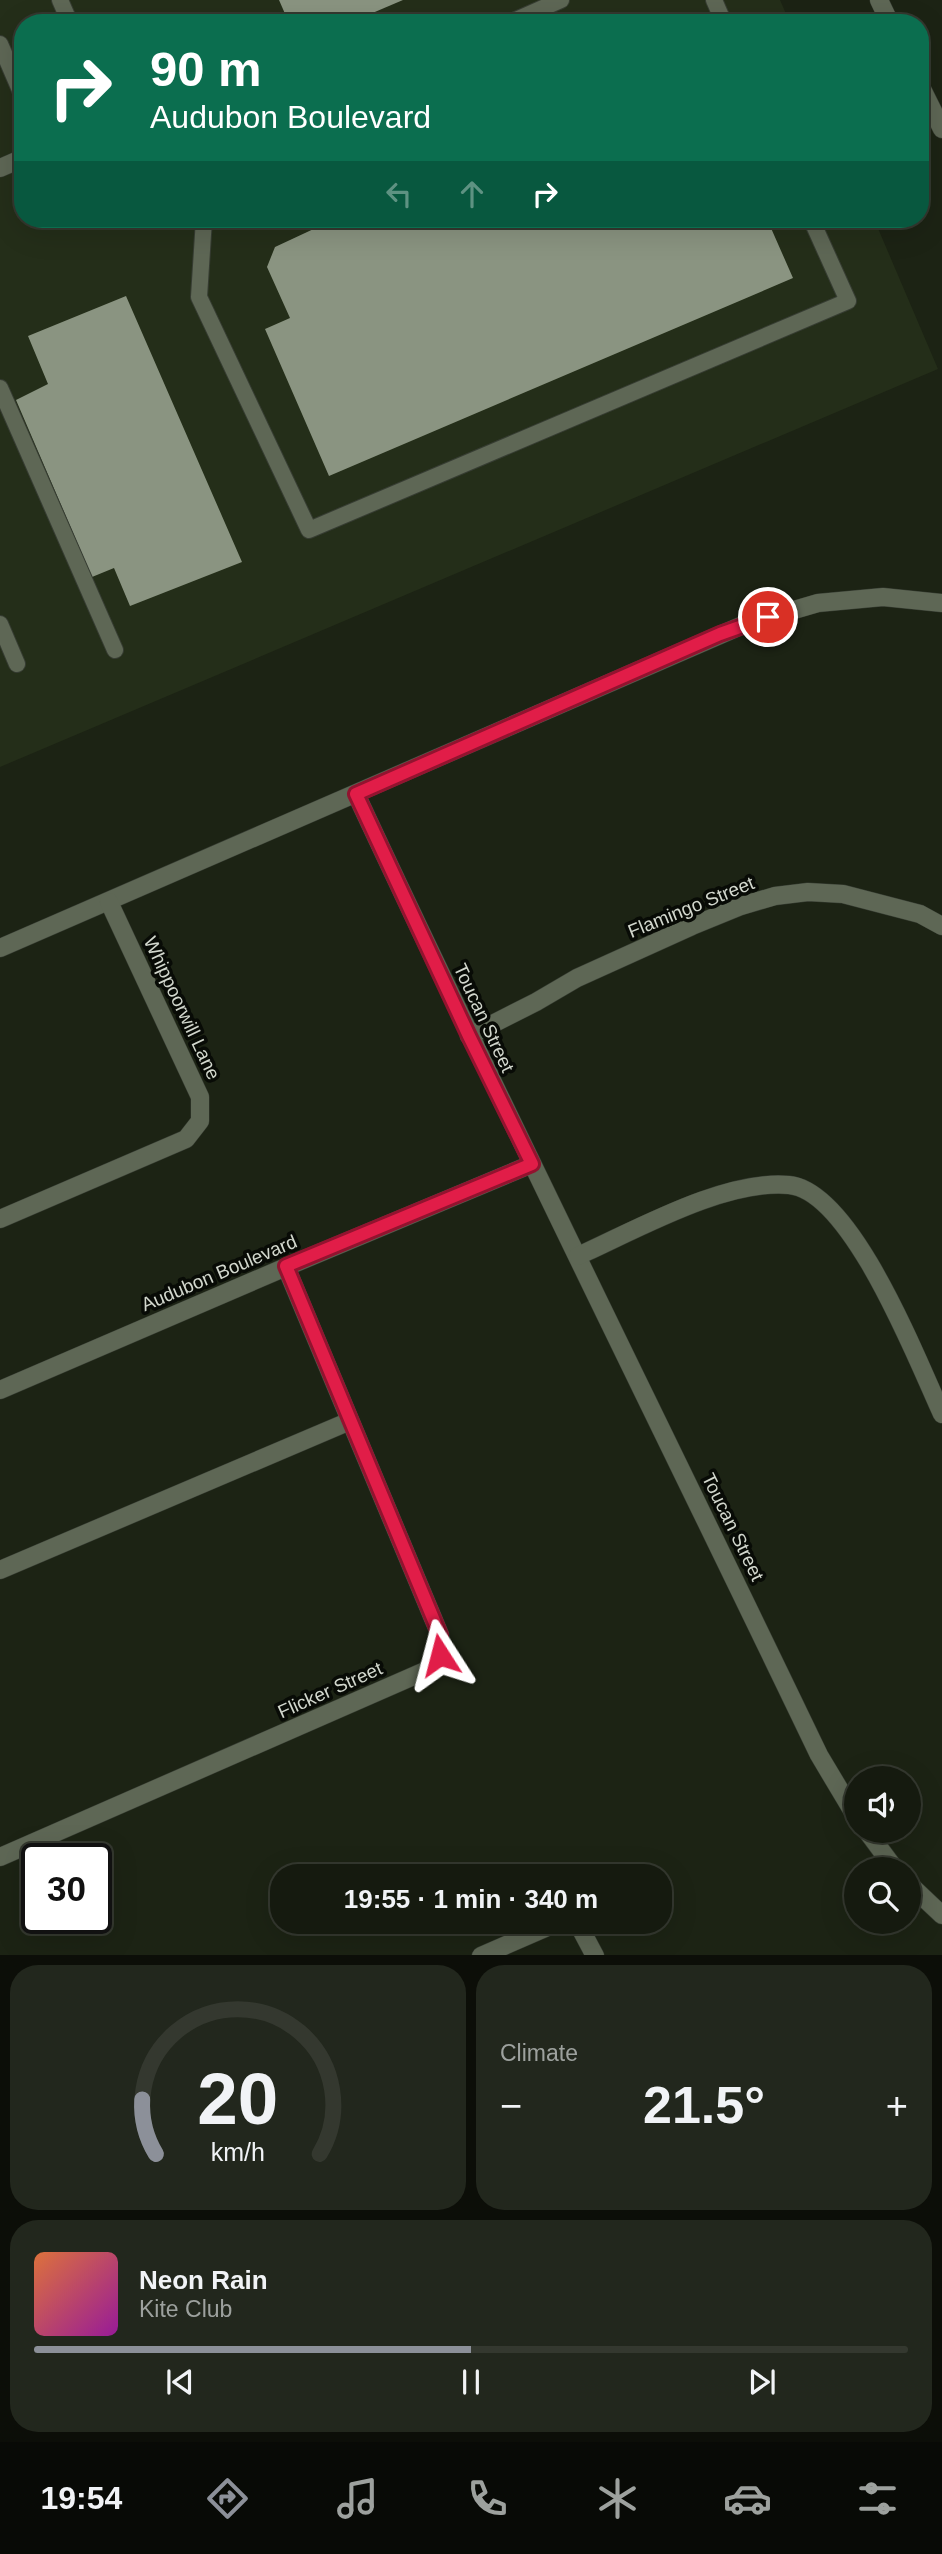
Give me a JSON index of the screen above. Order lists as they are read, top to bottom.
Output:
{
  "streets": {
    "street": [
      "Flamingo Street",
      "Whippoorwill Lane",
      "Toucan Street",
      "Audubon Boulevard",
      "Flicker Street"
    ]
  },
  "crossings": [
    ["Flamingo Street", "Toucan Street"],
    ["Toucan Street", "Audubon Boulevard"],
    ["Audubon Boulevard", "Flicker Street"]
  ],
  "page": {
    "turn": ["90 m", "Audubon Boulevard"],
    "limit": "30",
    "trip": "19:55 · 1 min · 340 m",
    "tile": "Climate",
    "heat": ["−", "21.5°", "+"],
    "song": ["Neon Rain", "Kite Club"],
    "tabs": "19:54",
    "gauge": ["20", "km/h"]
  }
}
